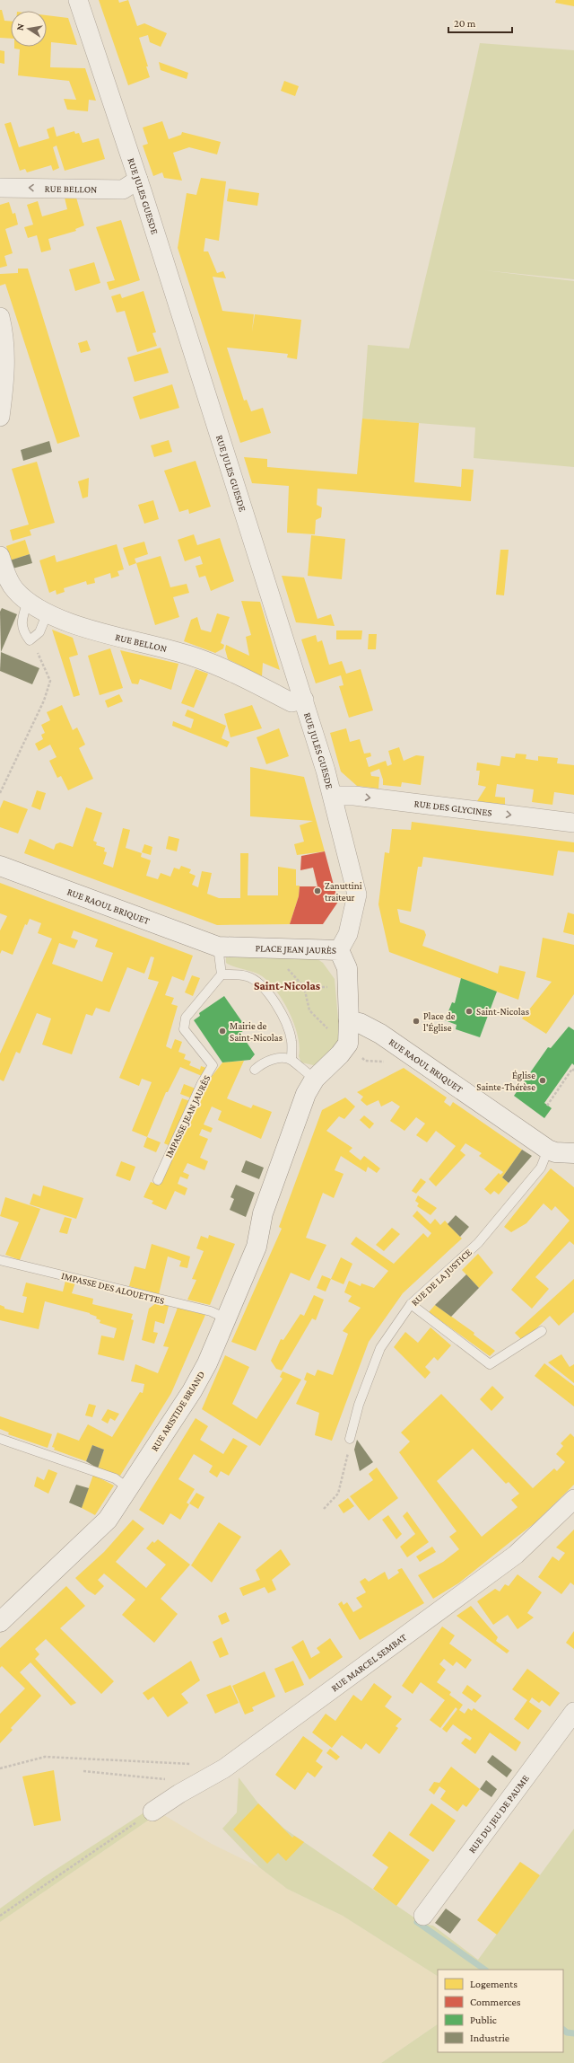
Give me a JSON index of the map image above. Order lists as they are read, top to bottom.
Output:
{
  "streets": {
    "street": [
      "RUE BELLON",
      "RUE JULES GUESDE",
      "RUE DES GLYCINES",
      "RUE RAOUL BRIQUET",
      "PLACE JEAN JAURÈS",
      "RUE ARISTIDE BRIAND",
      "RUE MARCEL SEMBAT",
      "RUE DU JEU DE PAUME"
    ],
    "lane": ["IMPASSE JEAN JAURÈS", "RUE DE LA JUSTICE", "IMPASSE DES ALOUETTES"]
  },
  "crossings": [
    ["RUE BELLON", "RUE JULES GUESDE"],
    ["RUE JULES GUESDE", "RUE DES GLYCINES"],
    ["RUE JULES GUESDE", "PLACE JEAN JAURÈS"],
    ["RUE RAOUL BRIQUET", "PLACE JEAN JAURÈS"],
    ["RUE RAOUL BRIQUET", "RUE DE LA JUSTICE"],
    ["PLACE JEAN JAURÈS", "RUE ARISTIDE BRIAND"],
    ["IMPASSE DES ALOUETTES", "RUE ARISTIDE BRIAND"]
  ],
  "one_way": ["RUE DES GLYCINES"],
  "districts": ["Saint-Nicolas"],
  "places": [
    "Zanuttini traiteur",
    "Saint-Nicolas",
    "Place de l'Église",
    "Mairie de Saint-Nicolas",
    "Église Sainte-Thérèse"
  ],
  "legend": [
    "Logements",
    "Commerces",
    "Public",
    "Industrie"
  ],
  "scale_bar": "20 m",
  "north": "left"
}
